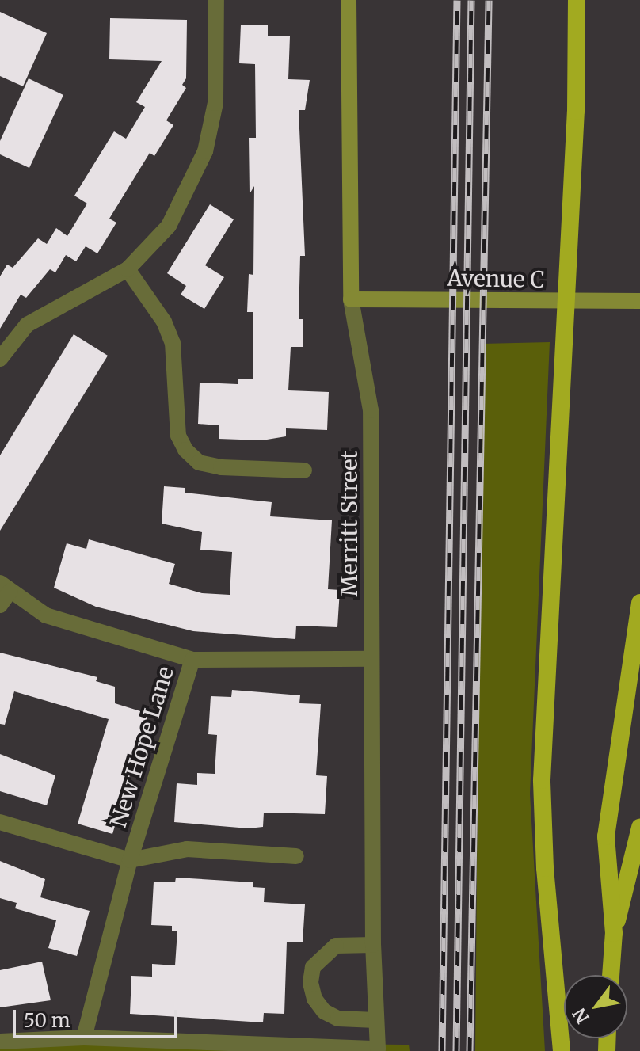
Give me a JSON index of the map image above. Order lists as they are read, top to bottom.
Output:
{
  "streets": {
    "main road": ["Avenue C", "Merritt Street"],
    "street": ["New Hope Lane"]
  },
  "crossings": [
    ["Avenue C", "Merritt Street"],
    ["Merritt Street", "New Hope Lane"]
  ],
  "scale_bar": "50 m",
  "north": "bottom left"
}
